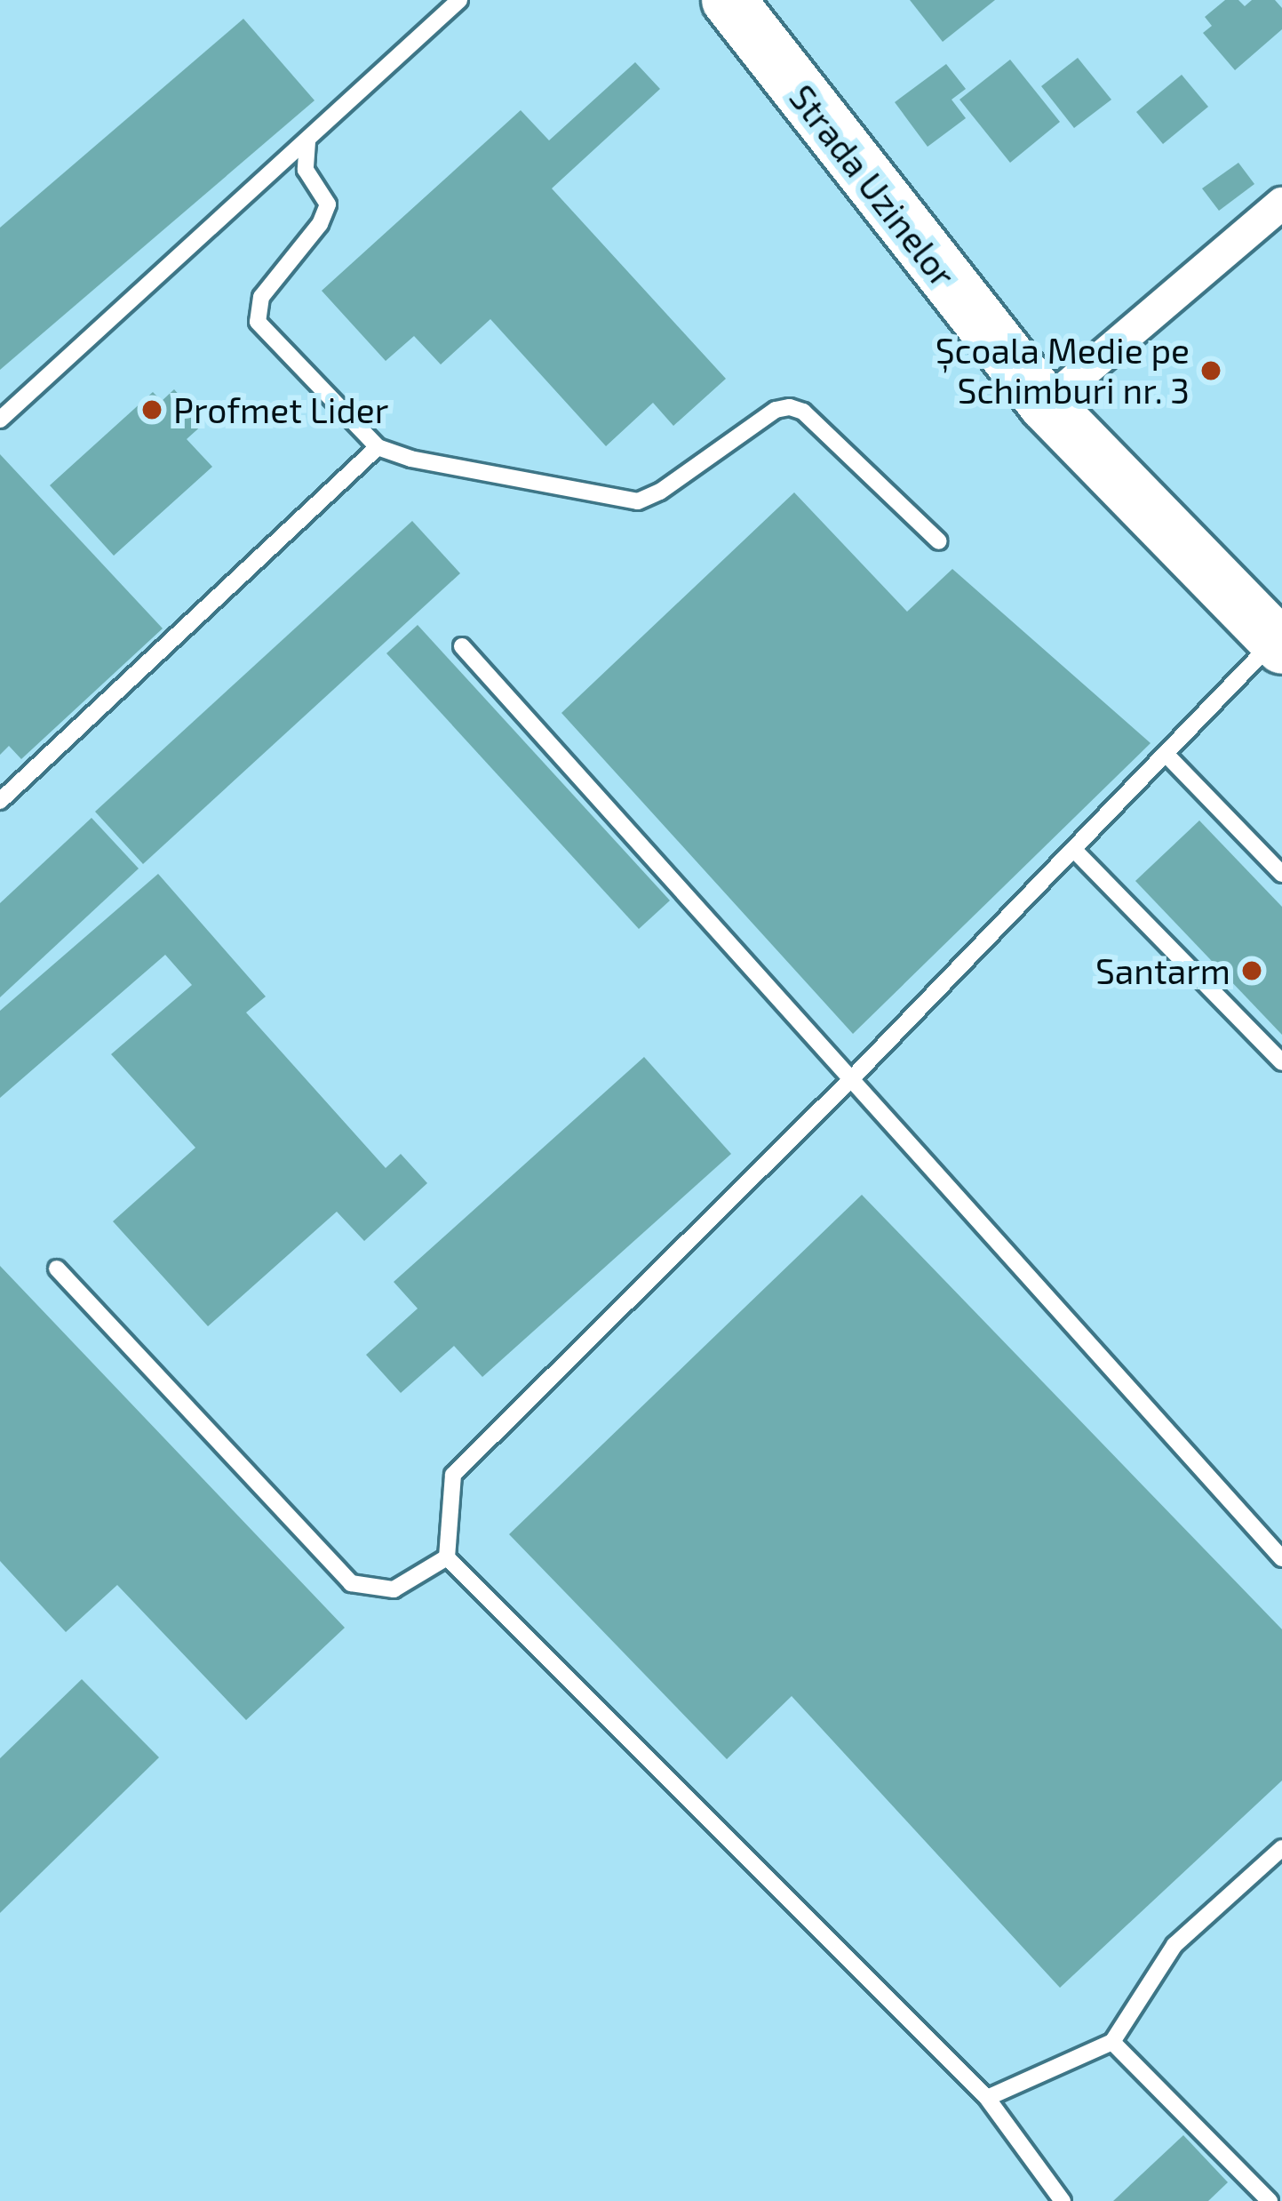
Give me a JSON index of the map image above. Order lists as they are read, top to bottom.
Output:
{
  "streets": {
    "main road": ["Strada Uzinelor"]
  },
  "places": ["Școala Medie pe Schimburi nr. 3", "Profmet Lider", "Santarm"]
}
